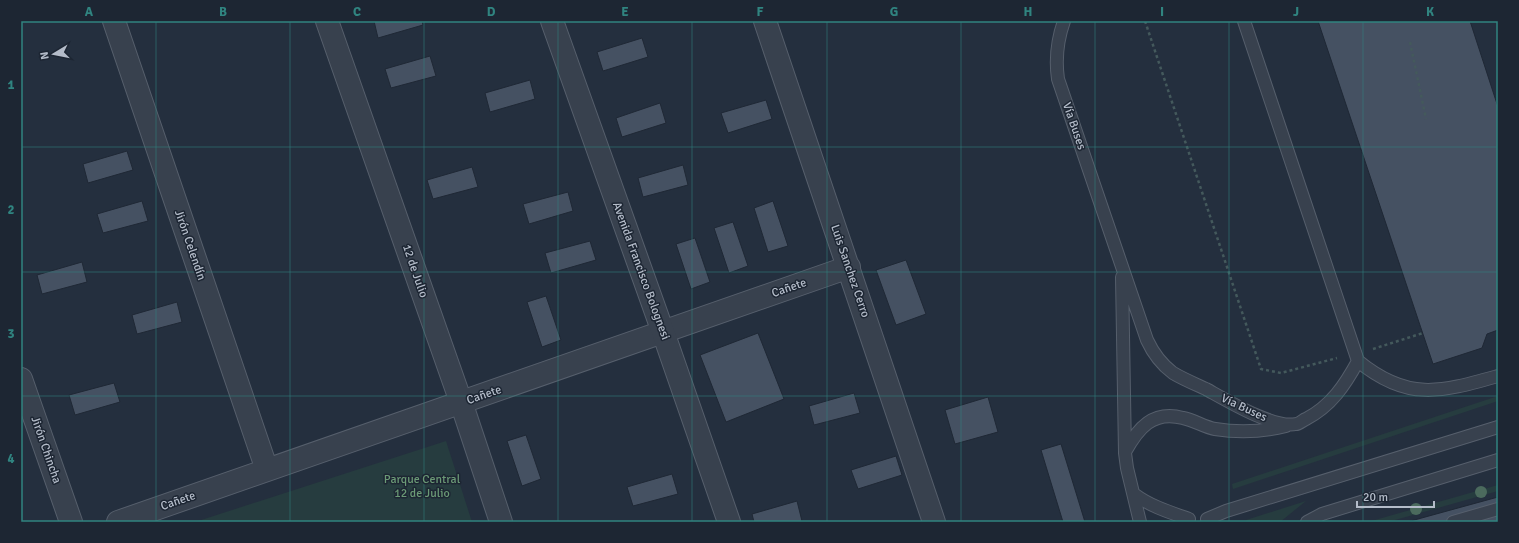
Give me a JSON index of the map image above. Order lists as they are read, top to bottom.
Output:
{
  "streets": {
    "street": [
      "Jirón Celendín",
      "12 de Julio",
      "Avenida Francisco Bolognesi",
      "Luis Sanchez Cerro",
      "Cañete",
      "Jirón Chincha"
    ],
    "lane": ["Vía Buses"]
  },
  "crossings": [
    ["Jirón Celendín", "Cañete"],
    ["12 de Julio", "Cañete"],
    ["Avenida Francisco Bolognesi", "Cañete"],
    ["Luis Sanchez Cerro", "Cañete"]
  ],
  "parks": ["Parque Central 12 de Julio"],
  "scale_bar": "20 m",
  "north": "left",
  "grid": {
    "columns": [
      "A",
      "B",
      "C",
      "D",
      "E",
      "F",
      "G",
      "H",
      "I",
      "J",
      "K"
    ],
    "rows": [
      "1",
      "2",
      "3",
      "4"
    ]
  }
}
